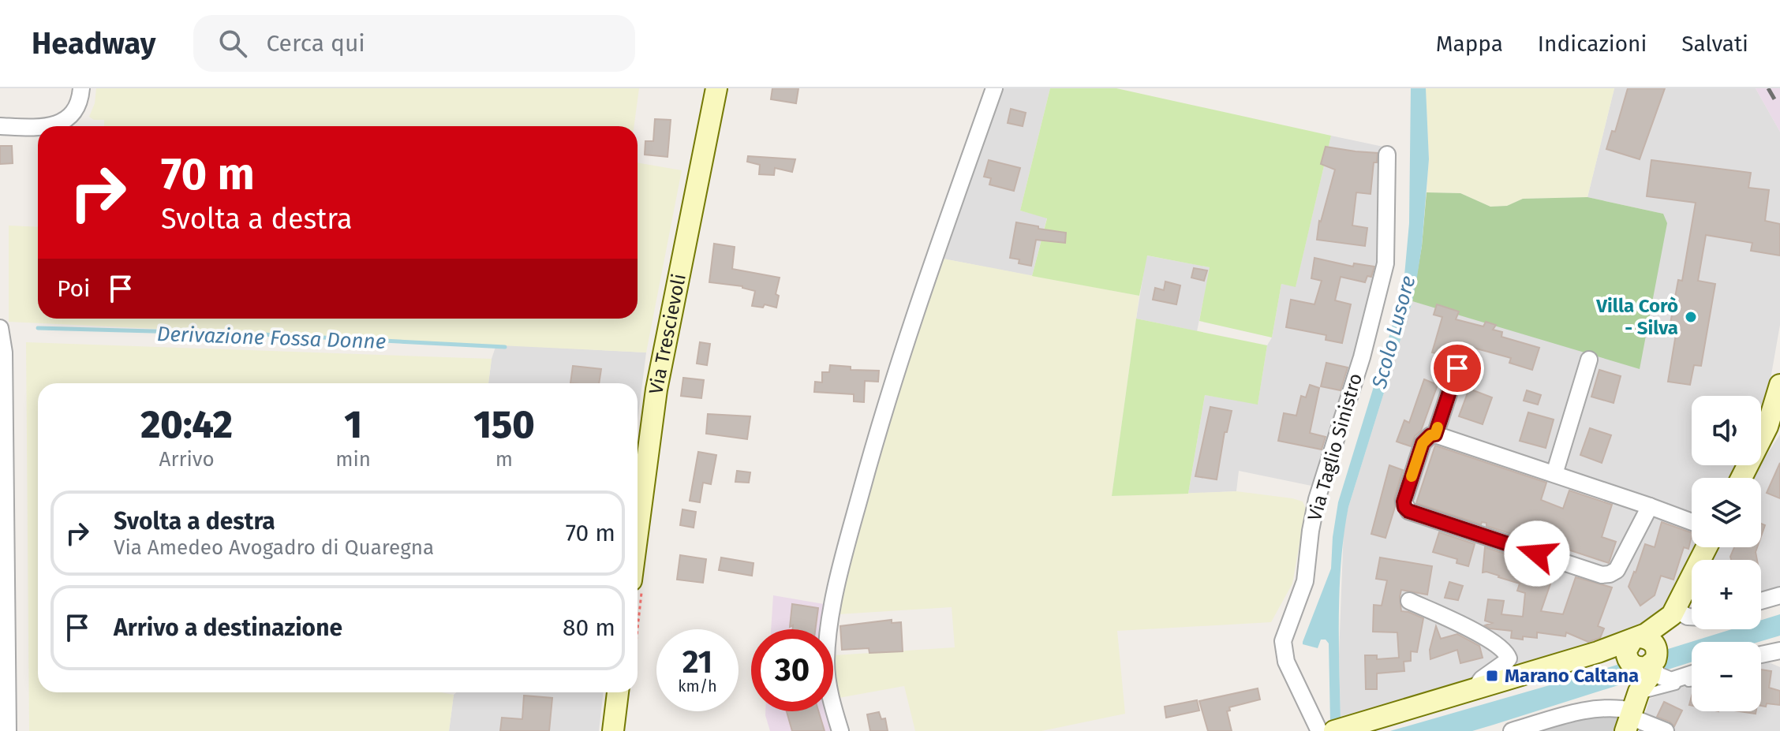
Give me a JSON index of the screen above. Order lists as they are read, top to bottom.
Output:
{
  "streets": {
    "main road": ["Via Trescievoli"],
    "street": ["Via Taglio Sinistro"]
  },
  "water": ["Scolo Lusore", "Derivazione Fossa Donne"],
  "places": {
    "other": ["Villa Corò - Silva"],
    "transit": ["Marano Caltana"]
  },
  "page": {
    "header": "Headway",
    "search": "Cerca qui",
    "nav": ["Mappa", "Indicazioni", "Salvati"],
    "turn": ["70 m", "Svolta a destra"],
    "then": "Poi",
    "eta": [
      "20:42",
      "Arrivo",
      "1",
      "min",
      "150",
      "m"
    ],
    "map_buttons": ["+", "−"],
    "list": [
      {
        "name": "Svolta a destra",
        "note": "Via Amedeo Avogadro di Quaregna",
        "value": "70 m"
      },
      {
        "name": "Arrivo a destinazione",
        "value": "80 m"
      }
    ],
    "speed": "21 km/h",
    "limit": "30"
  }
}
